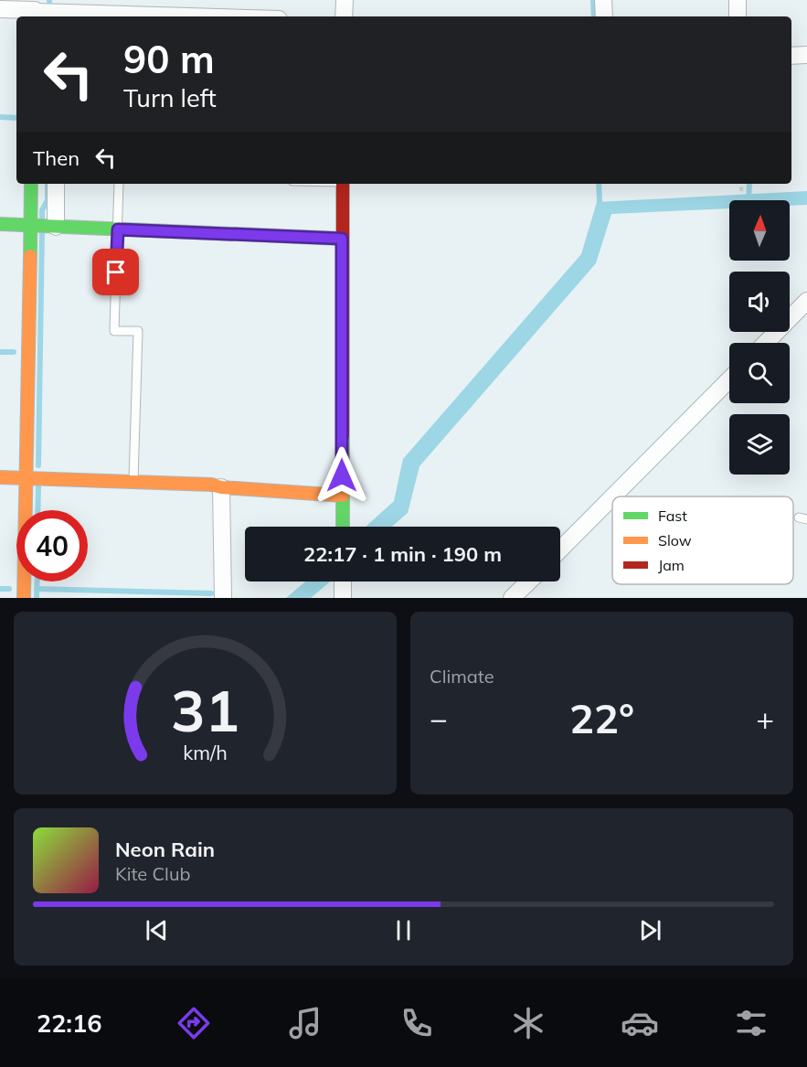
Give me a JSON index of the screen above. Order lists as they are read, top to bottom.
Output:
{
  "legend": ["Fast", "Slow", "Jam"],
  "north": "top",
  "page": {
    "turn": ["90 m", "Turn left"],
    "then": "Then",
    "limit": "40",
    "trip": "22:17 · 1 min · 190 m",
    "tile": "Climate",
    "heat": ["−", "22°", "+"],
    "song": ["Neon Rain", "Kite Club"],
    "tabs": "22:16",
    "gauge": ["31", "km/h"]
  }
}
